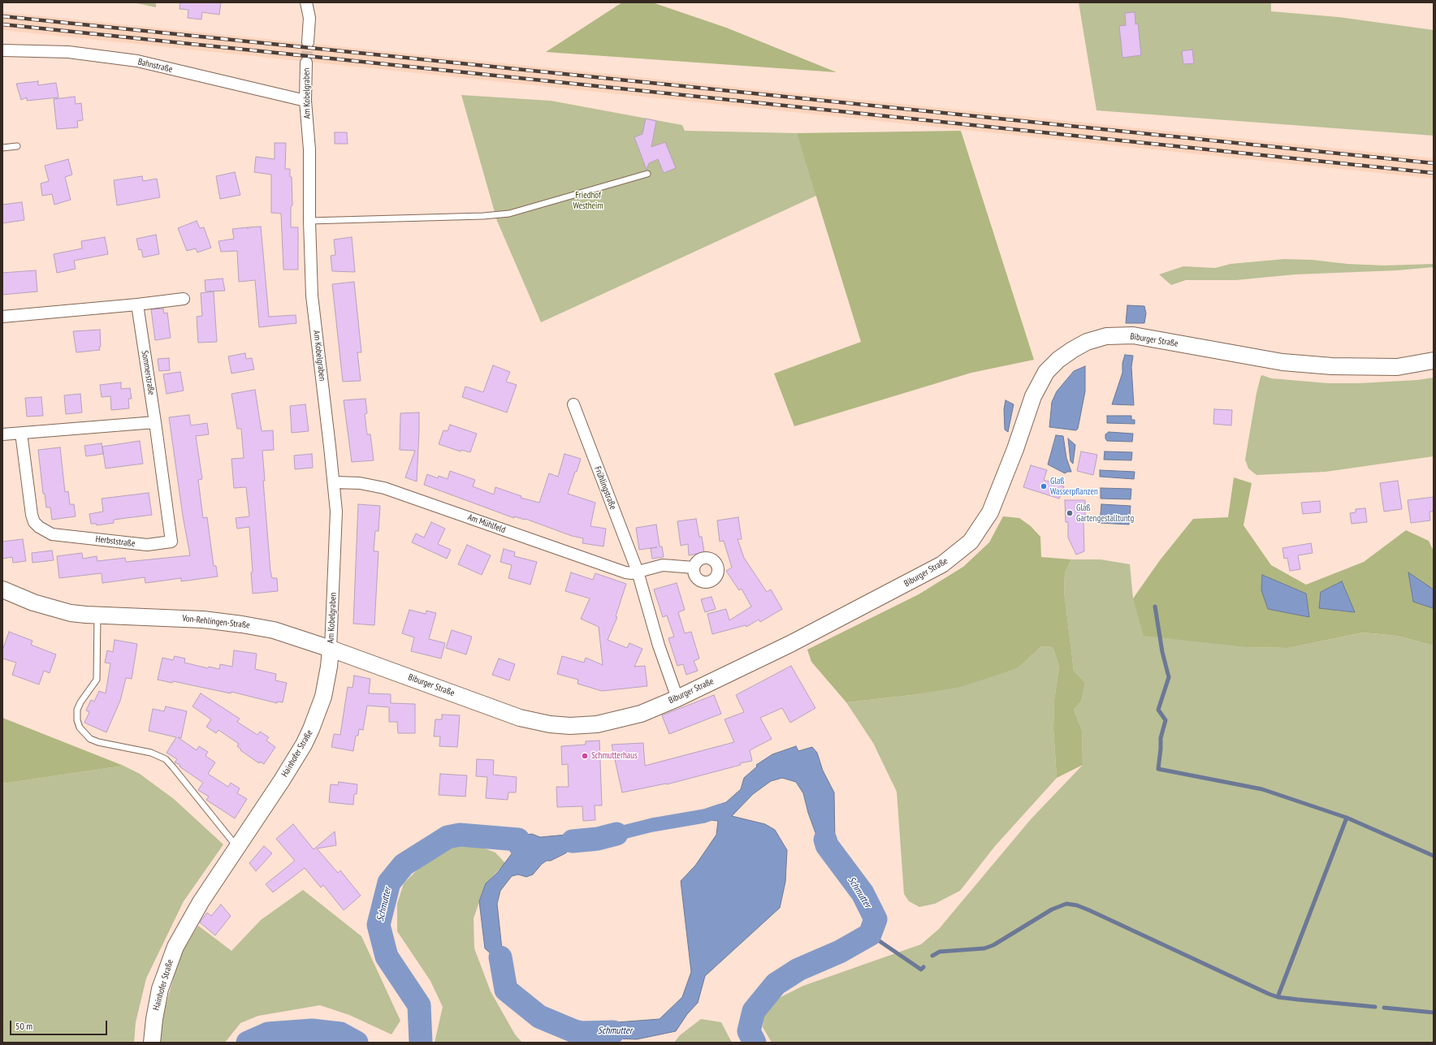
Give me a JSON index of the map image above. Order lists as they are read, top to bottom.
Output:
{
  "streets": {
    "street": [
      "Bahnstraße",
      "Am Kobelgraben",
      "Biburger Straße",
      "Sommerstraße",
      "Frühlingstraße",
      "Am Mühlfeld",
      "Herbststraße",
      "Von-Rehlingen-Straße",
      "Hainhofer Straße"
    ]
  },
  "crossings": [
    ["Bahnstraße", "Am Kobelgraben"],
    ["Am Kobelgraben", "Biburger Straße"],
    ["Am Kobelgraben", "Am Mühlfeld"],
    ["Am Kobelgraben", "Von-Rehlingen-Straße"],
    ["Am Kobelgraben", "Hainhofer Straße"],
    ["Biburger Straße", "Frühlingstraße"],
    ["Biburger Straße", "Von-Rehlingen-Straße"],
    ["Biburger Straße", "Hainhofer Straße"],
    ["Sommerstraße", "Herbststraße"],
    ["Frühlingstraße", "Am Mühlfeld"],
    ["Von-Rehlingen-Straße", "Hainhofer Straße"]
  ],
  "water": ["Schmutter"],
  "parks": ["Friedhof Westheim"],
  "places": ["Glaß Wasserpflanzen", "Glaß Gartengestalltuntg", "Schmutterhaus"],
  "scale_bar": "50 m"
}
